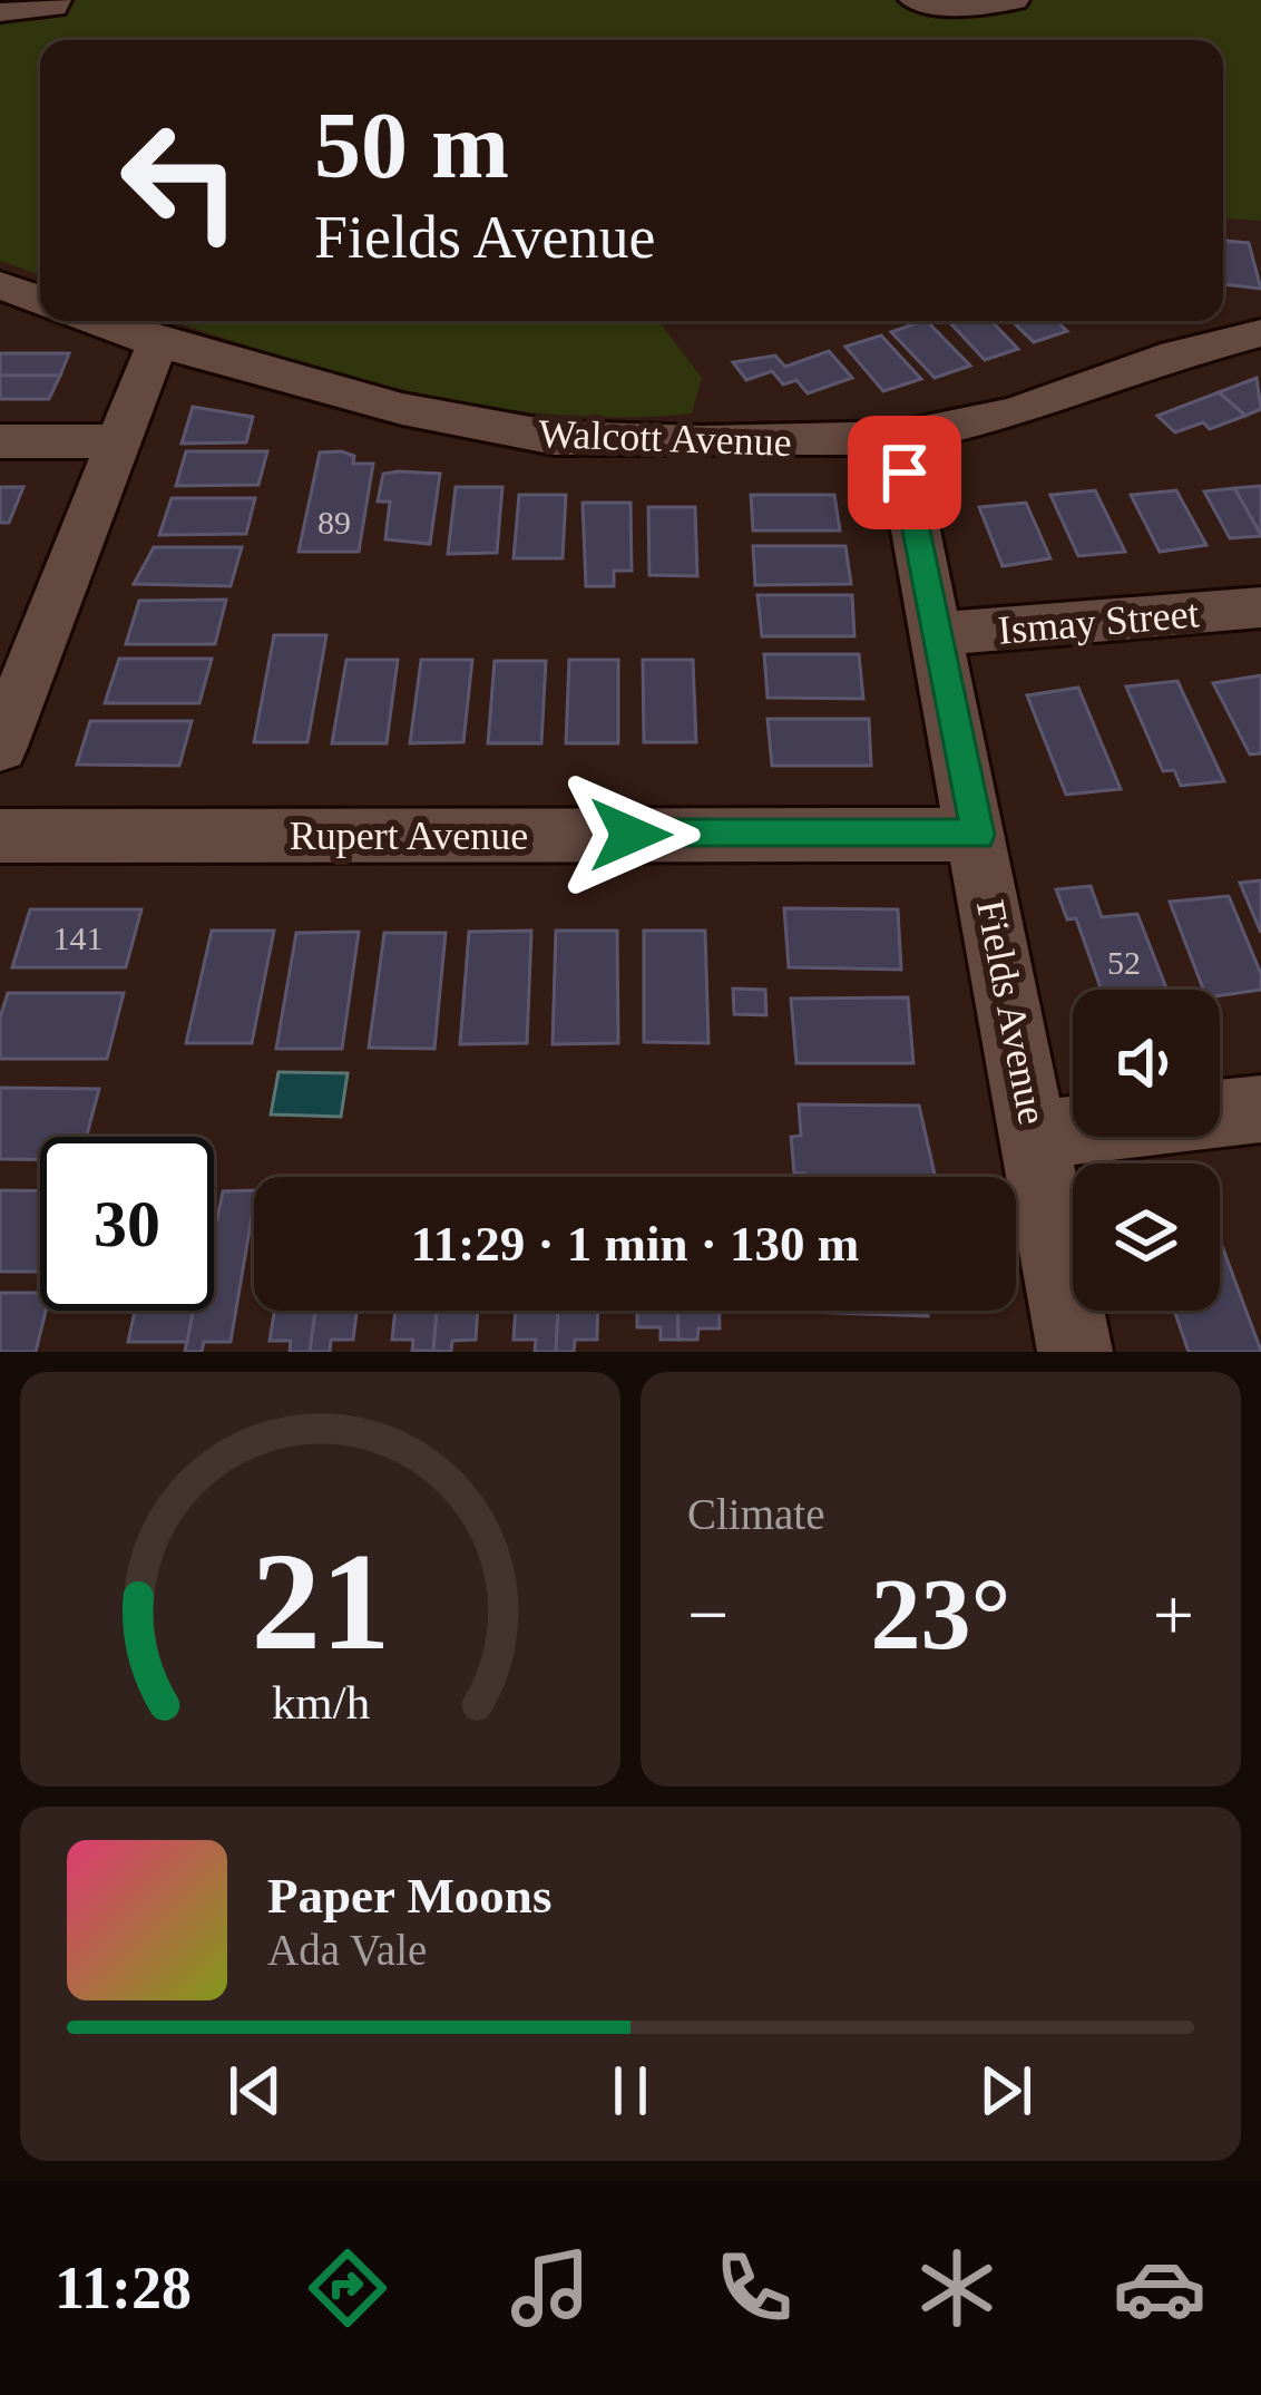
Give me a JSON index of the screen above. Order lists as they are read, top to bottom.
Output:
{
  "streets": {
    "street": [
      "Walcott Avenue",
      "Ismay Street",
      "Rupert Avenue",
      "Fields Avenue"
    ]
  },
  "crossings": [
    ["Walcott Avenue", "Fields Avenue"],
    ["Ismay Street", "Fields Avenue"],
    ["Rupert Avenue", "Fields Avenue"]
  ],
  "house_numbers": ["89", "141", "52"],
  "page": {
    "turn": ["50 m", "Fields Avenue"],
    "limit": "30",
    "trip": "11:29 · 1 min · 130 m",
    "tile": "Climate",
    "heat": ["−", "23°", "+"],
    "song": ["Paper Moons", "Ada Vale"],
    "tabs": "11:28",
    "gauge": ["21", "km/h"]
  }
}
